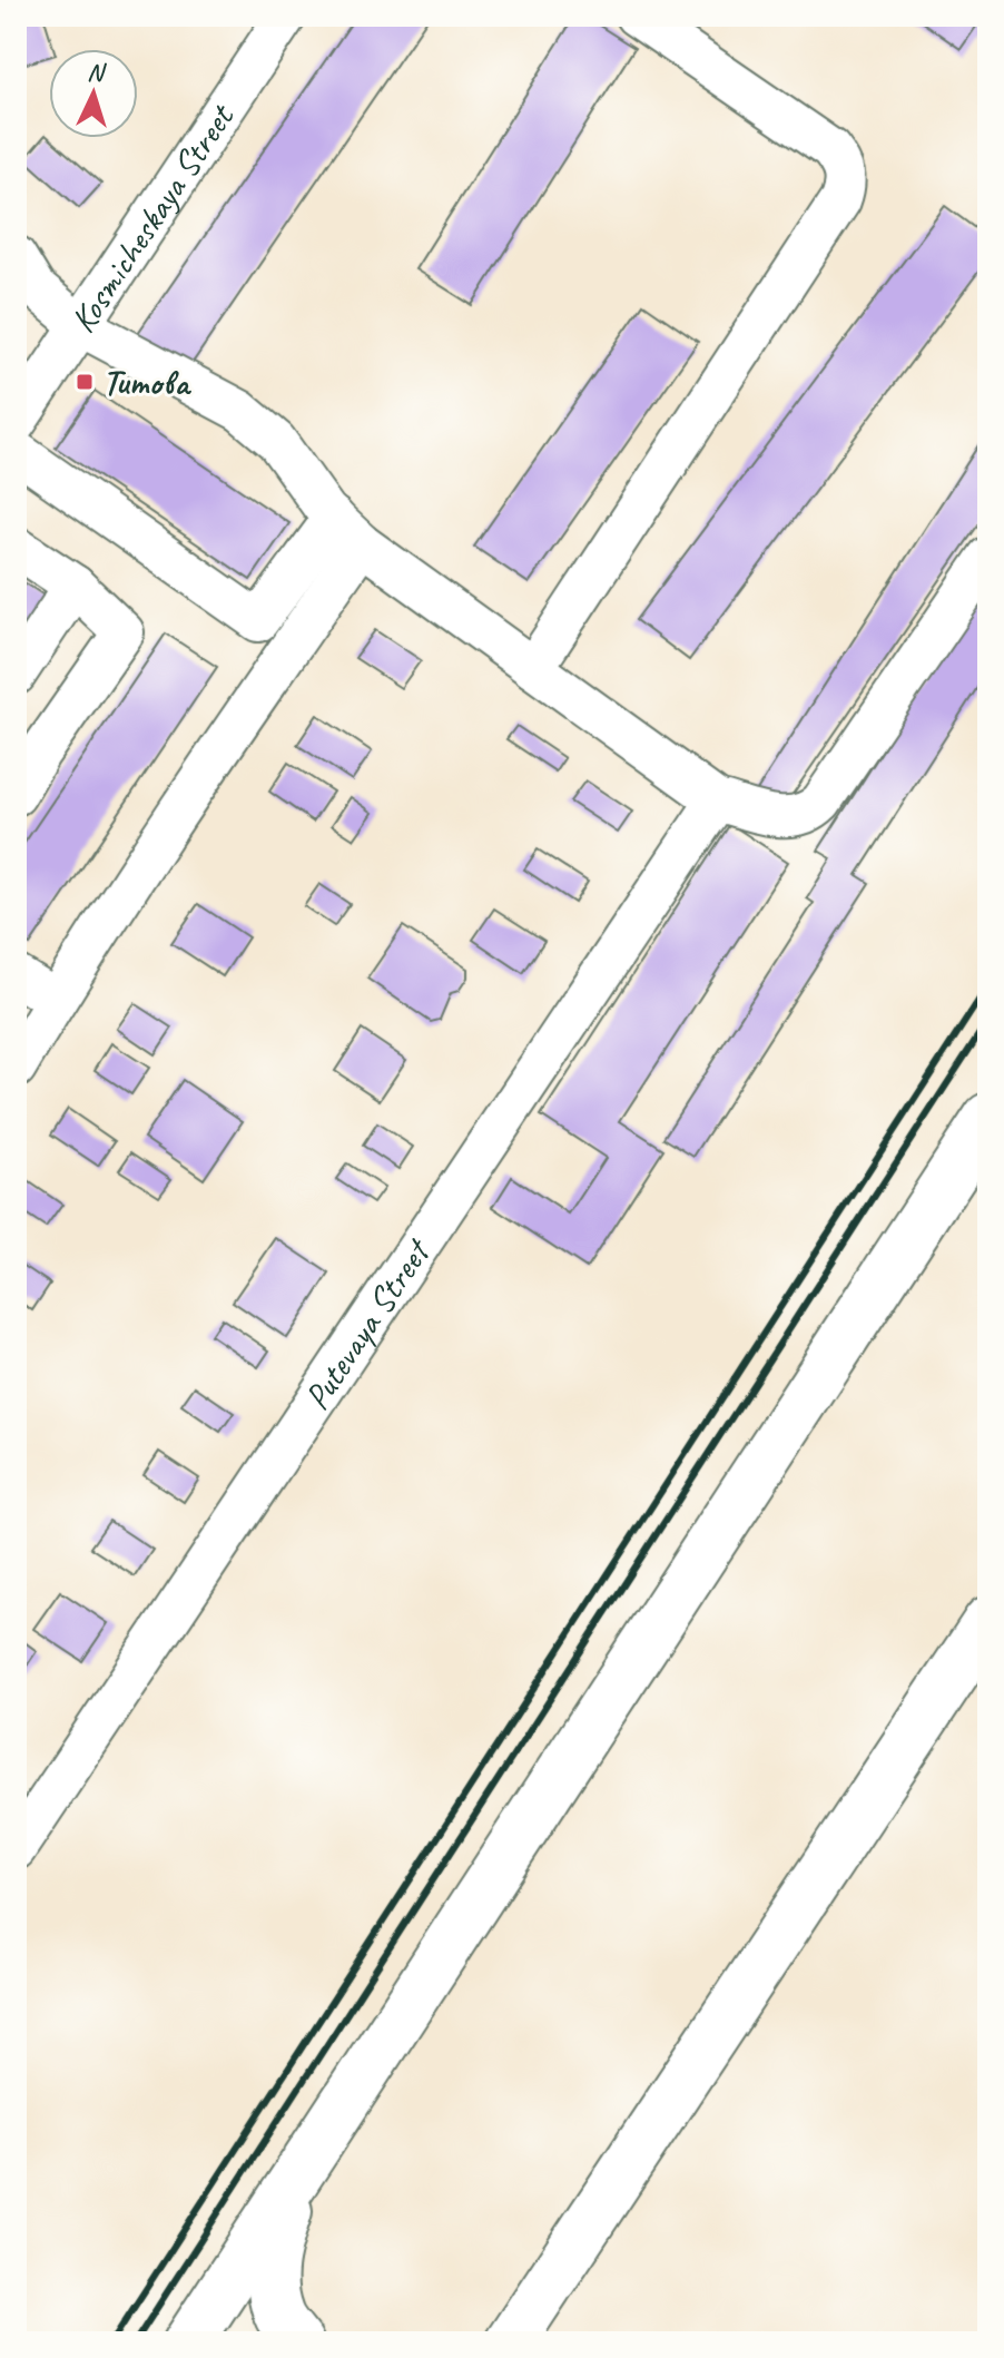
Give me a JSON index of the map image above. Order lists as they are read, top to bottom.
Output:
{
  "streets": {
    "street": ["Kosmicheskaya Street", "Putevaya Street"]
  },
  "places": {
    "transit": ["Титова"]
  },
  "north": "top"
}
